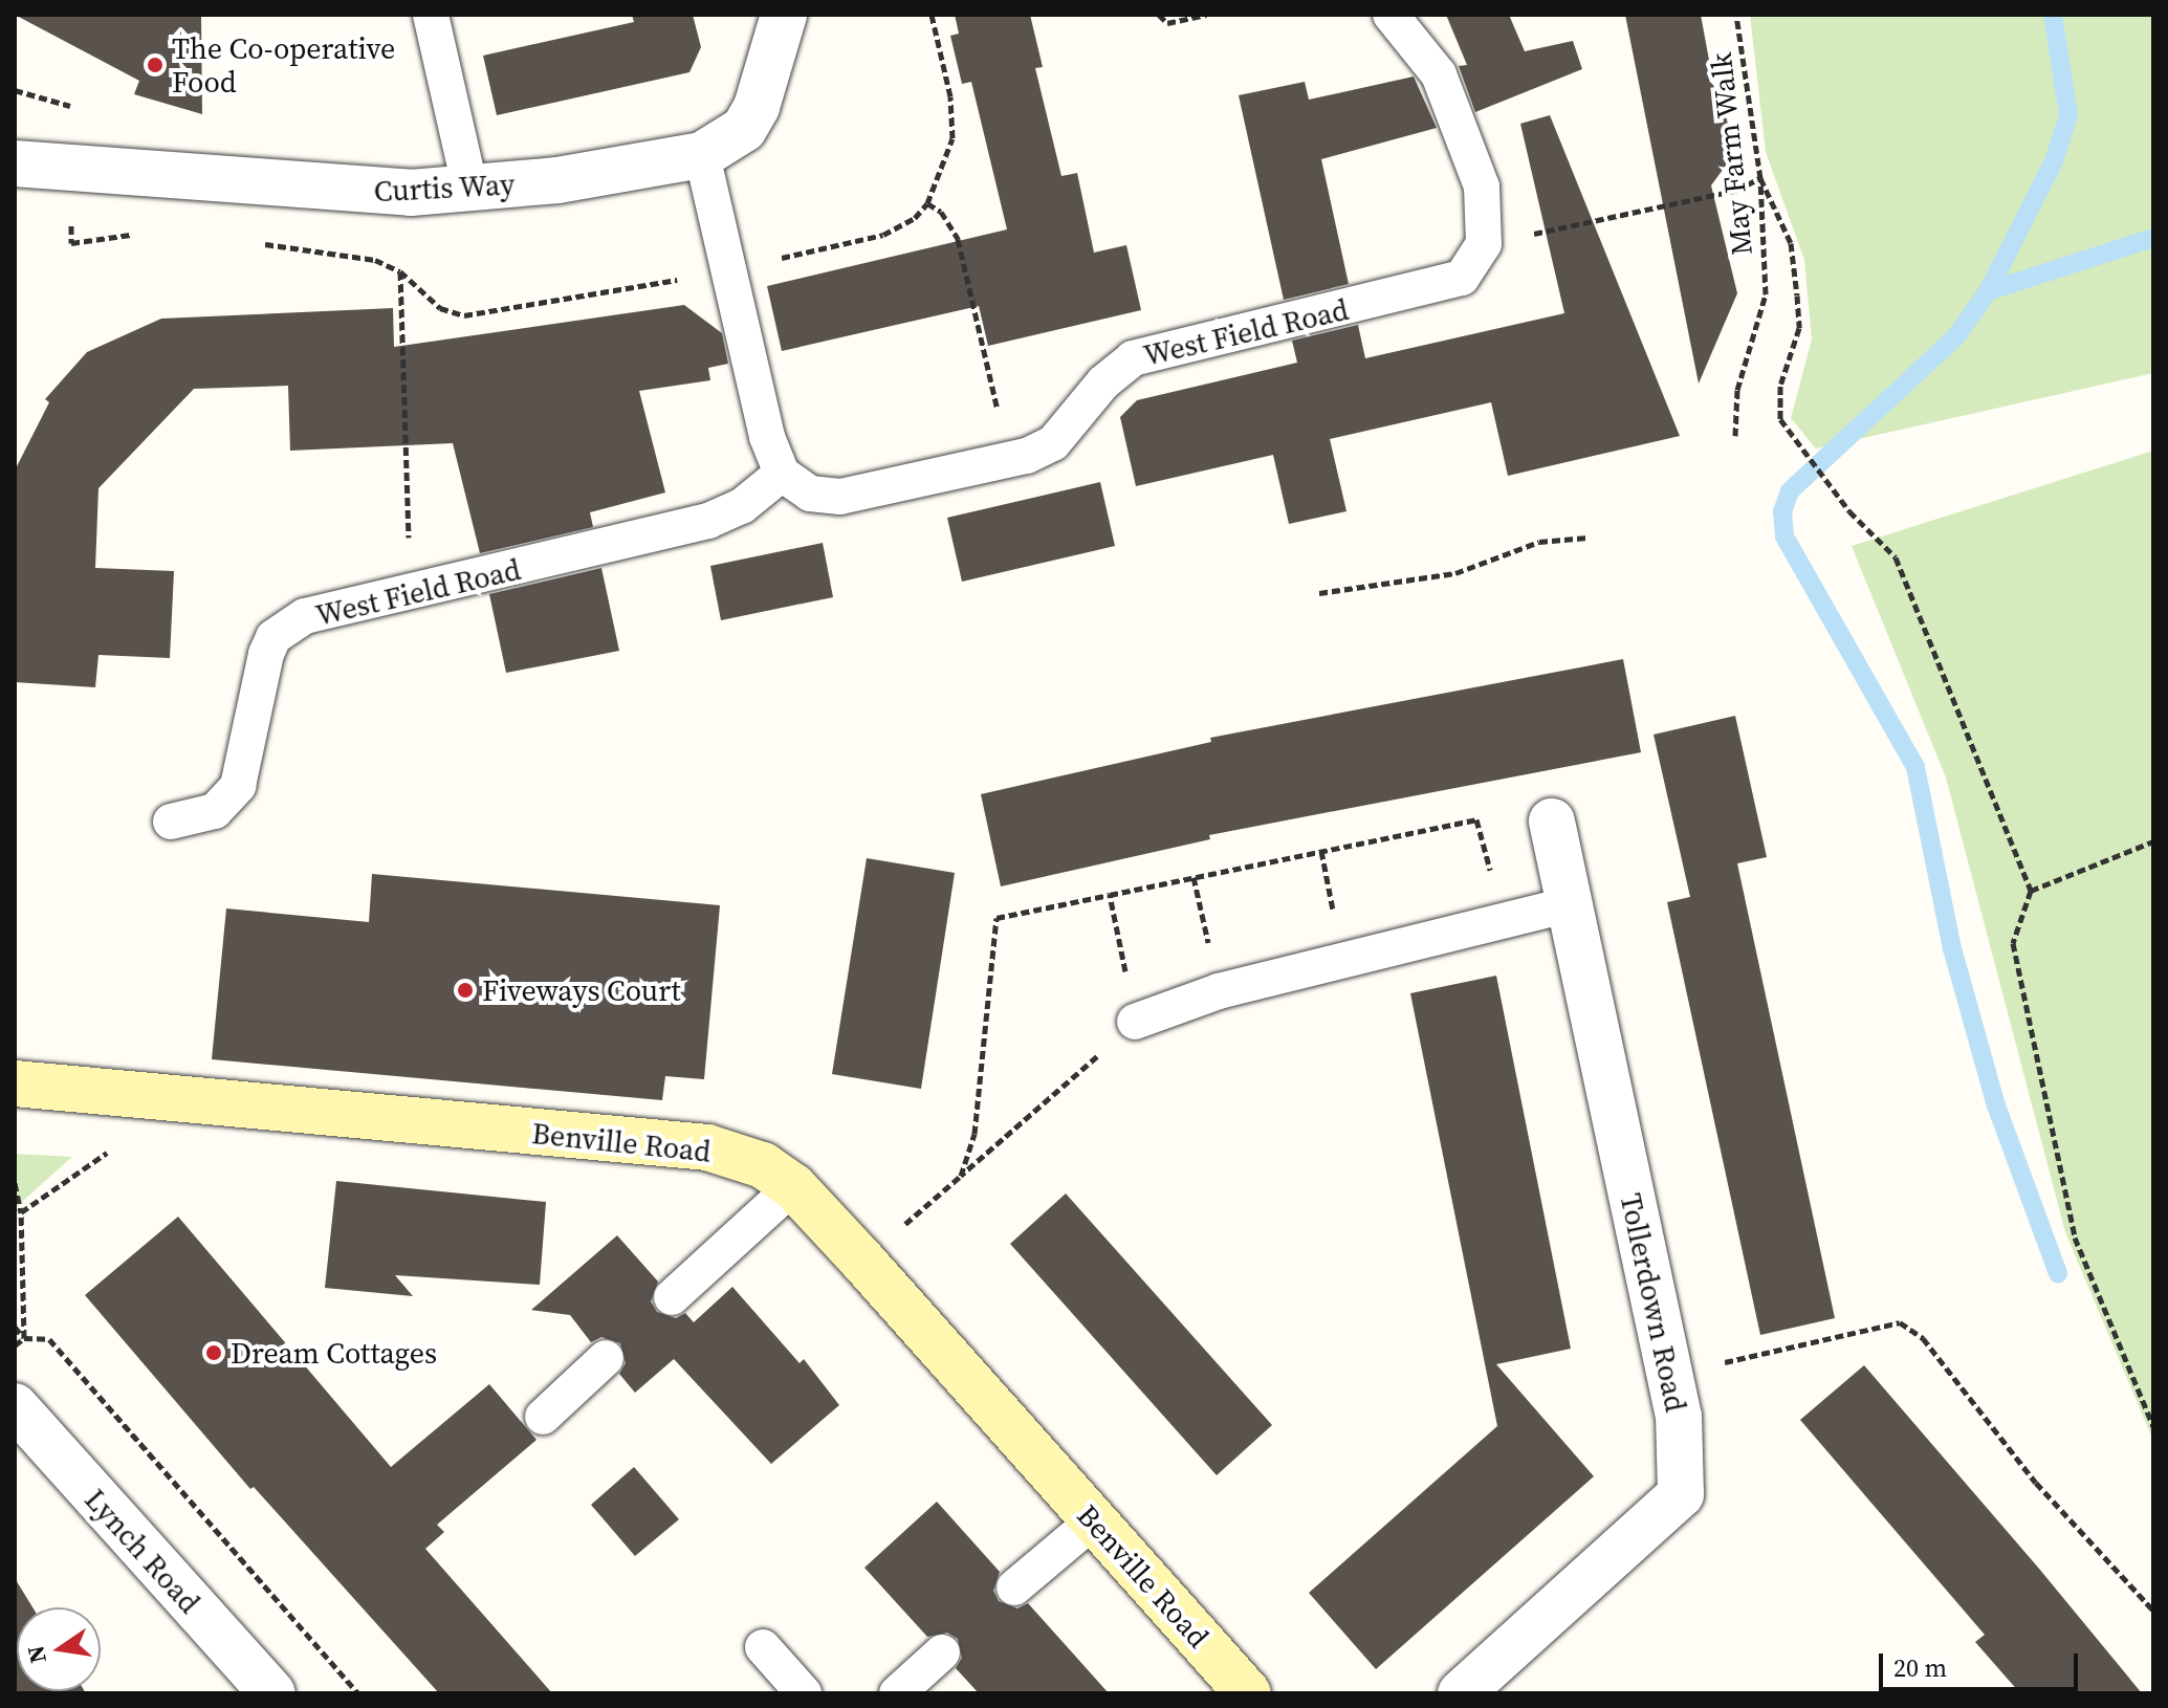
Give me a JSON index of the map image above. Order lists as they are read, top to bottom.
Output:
{
  "streets": {
    "main road": ["Benville Road"],
    "street": ["Curtis Way", "Tollerdown Road", "Lynch Road"],
    "lane": ["West Field Road"],
    "path": ["May Farm Walk"]
  },
  "places": ["The Co-operative Food", "Fiveways Court", "Dream Cottages"],
  "scale_bar": "20 m",
  "north": "left"
}
